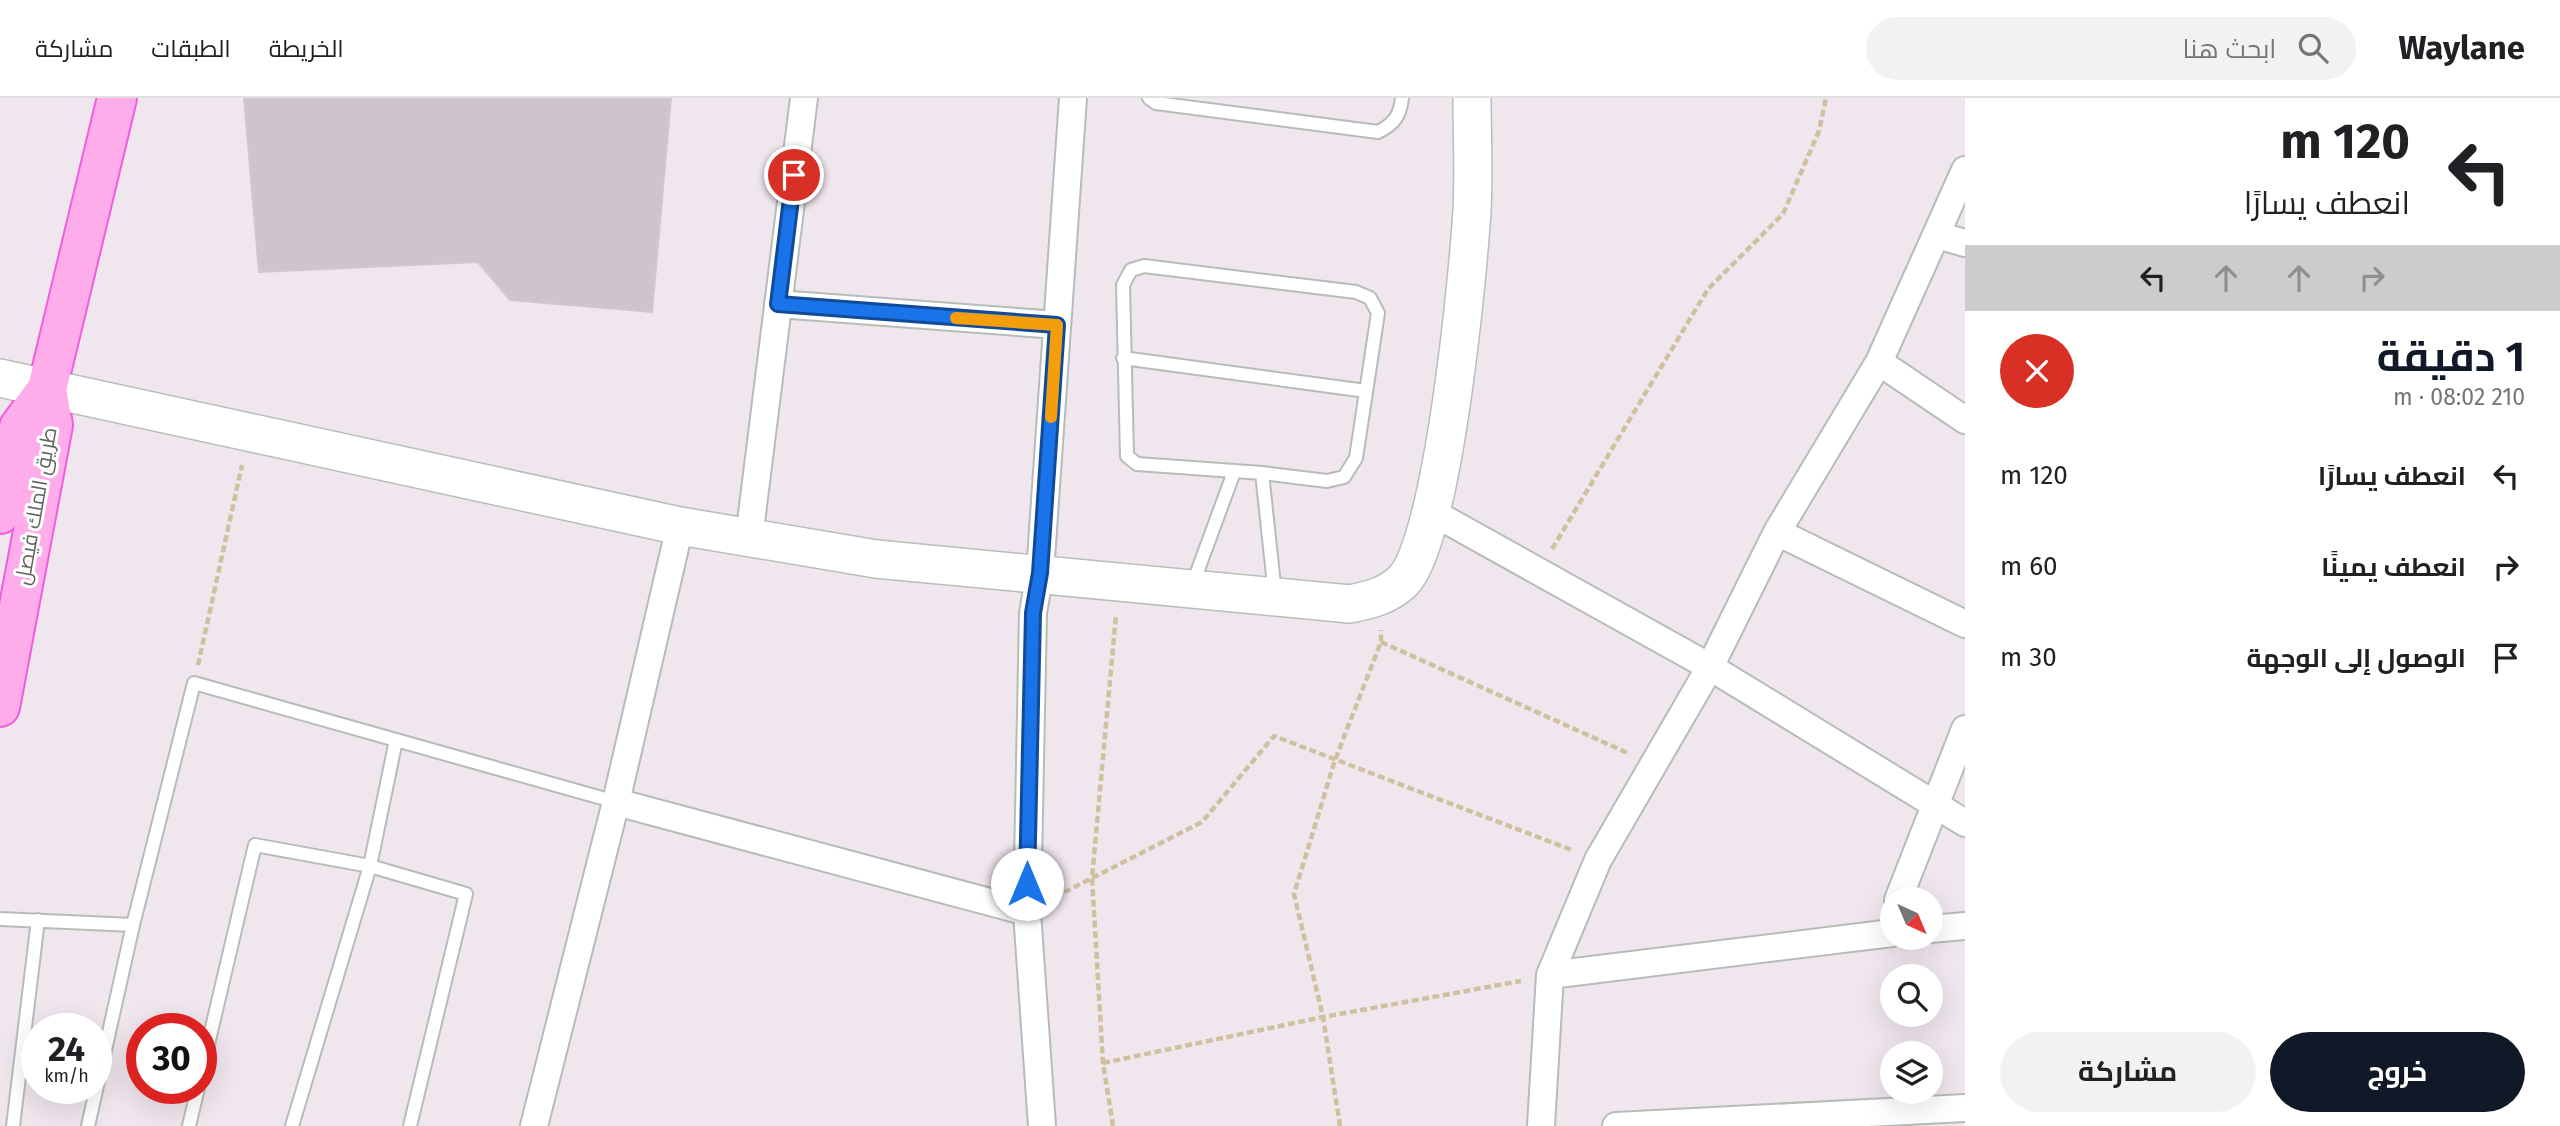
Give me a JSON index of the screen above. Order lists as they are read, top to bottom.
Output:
{
  "streets": {
    "main road": ["طريق الملك فيصل"]
  },
  "north": "bottom right",
  "page": {
    "header": "Waylane",
    "search": "ابحث هنا",
    "nav": ["الخريطة", "الطبقات", "مشاركة"],
    "turn": ["120 m", "انعطف يسارًا"],
    "heading": ["1 دقيقة", "210 m · 08:02"],
    "list": [
      {
        "name": "انعطف يسارًا",
        "value": "120 m"
      },
      {
        "name": "انعطف يمينًا",
        "value": "60 m"
      },
      {
        "name": "الوصول إلى الوجهة",
        "value": "30 m"
      }
    ],
    "speed": "24 km/h",
    "limit": "30",
    "buttons": ["خروج", "مشاركة"]
  }
}
